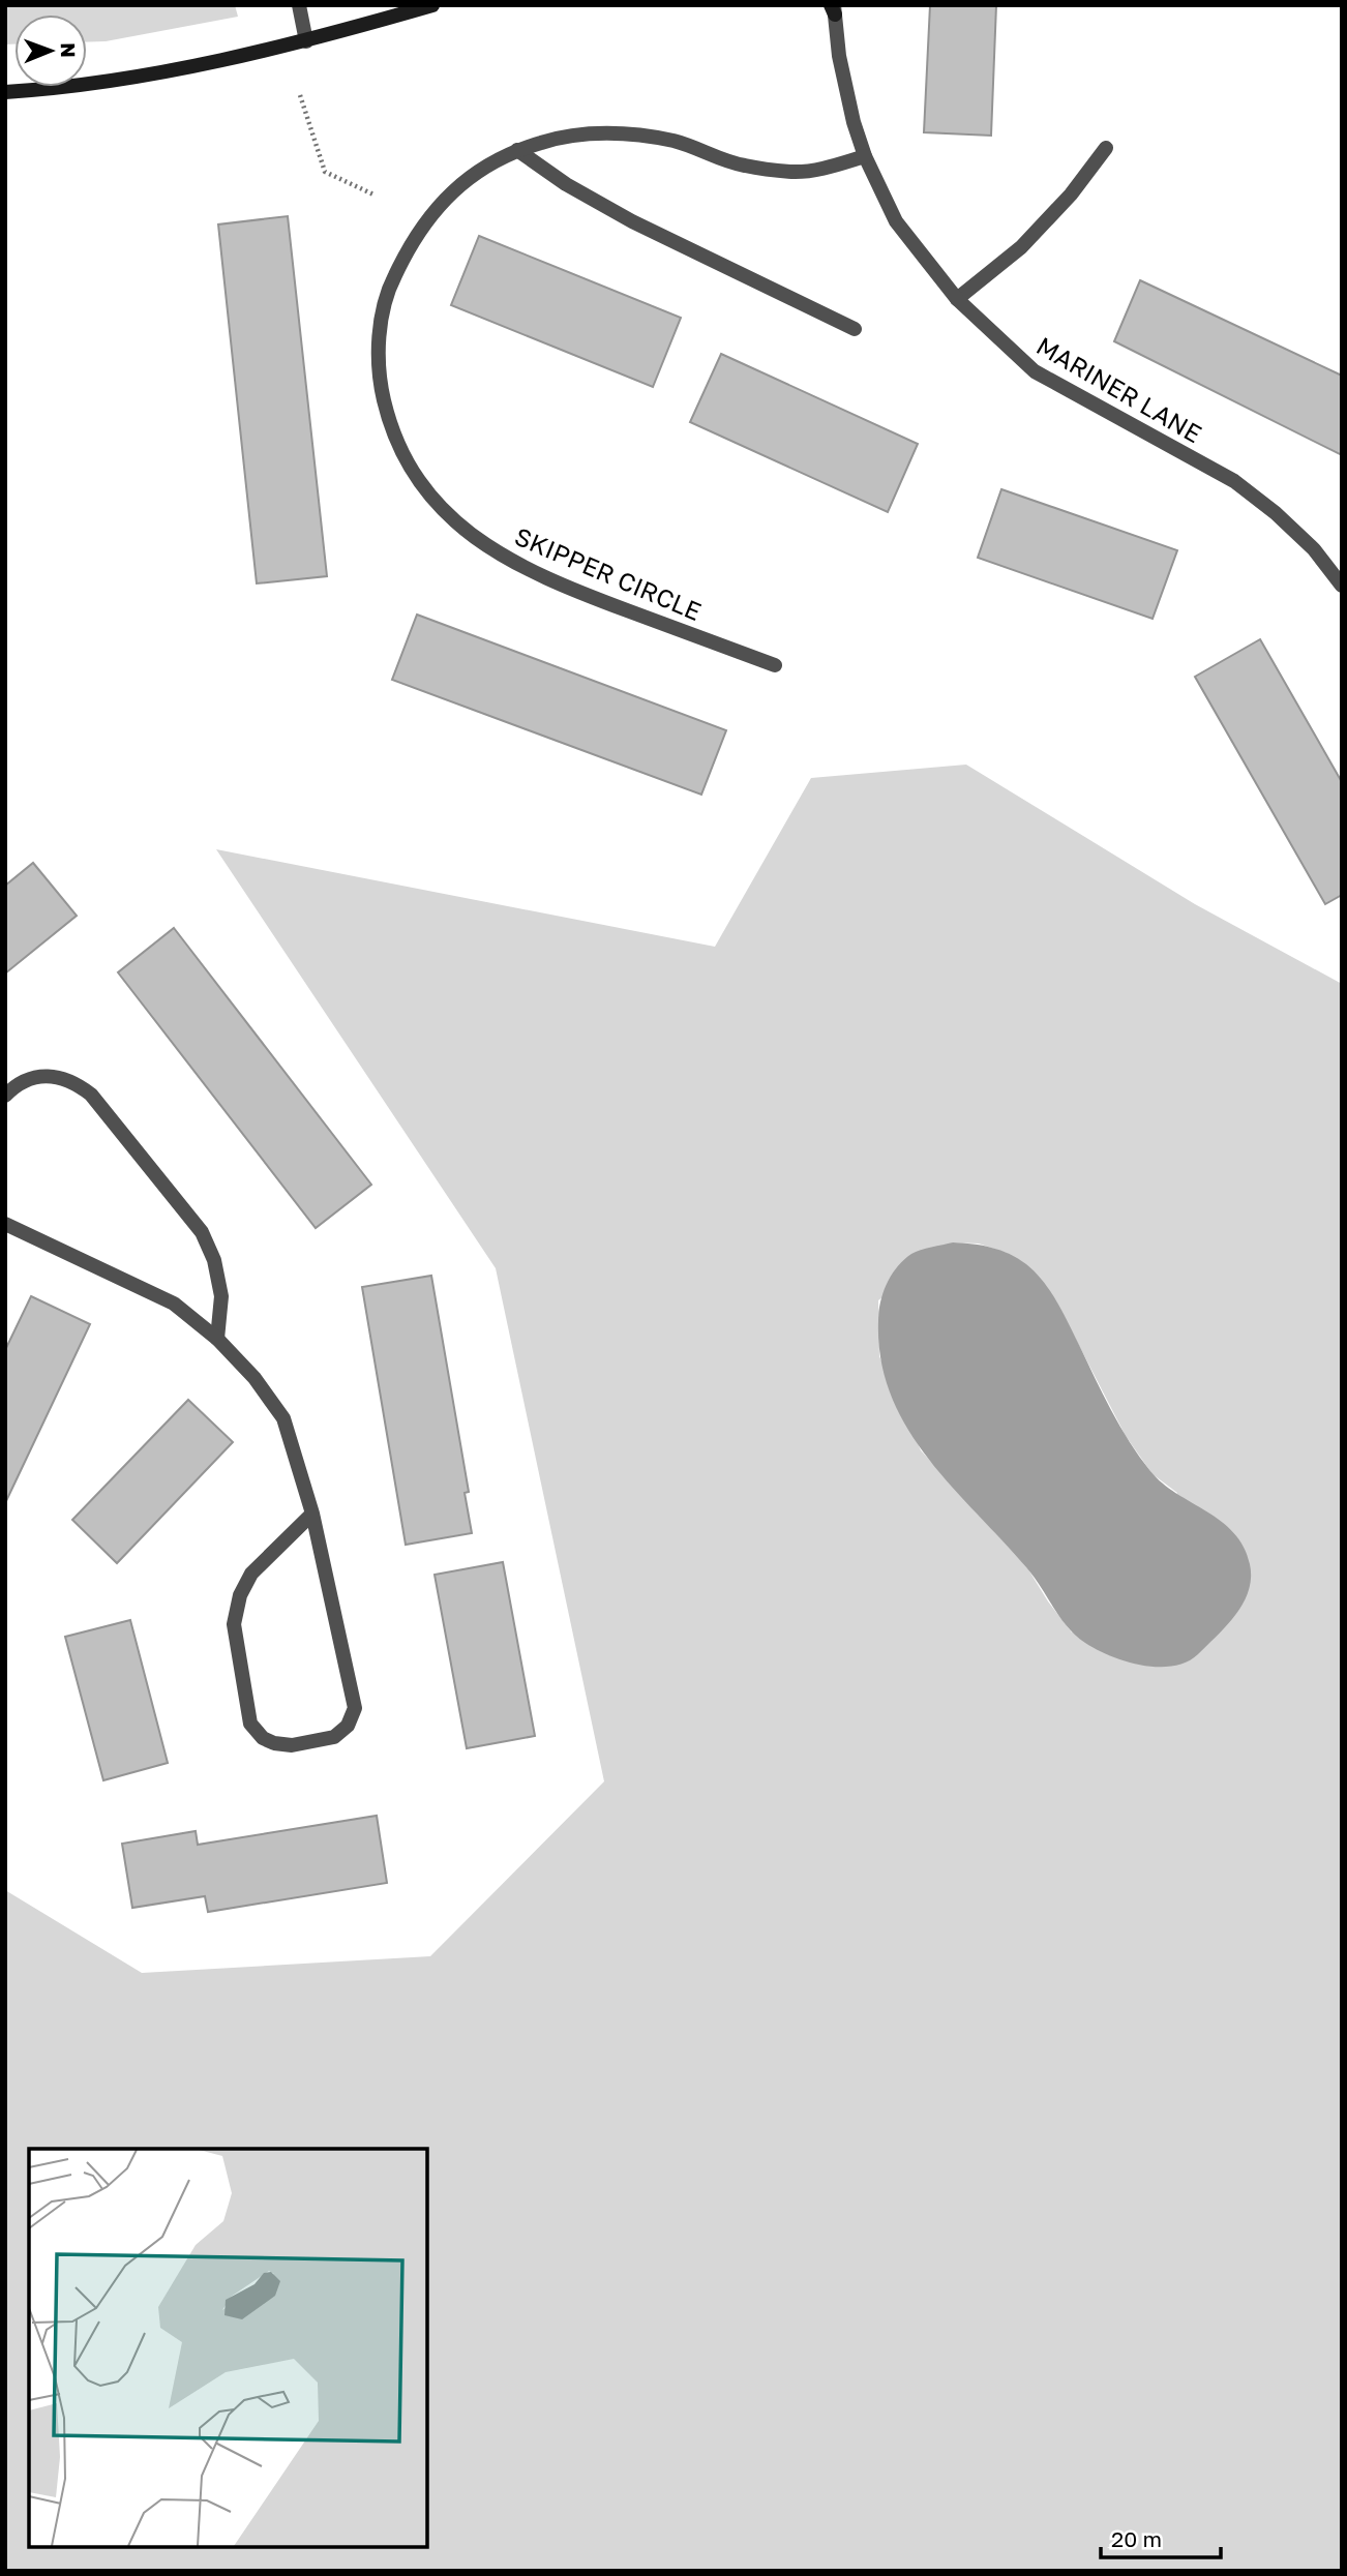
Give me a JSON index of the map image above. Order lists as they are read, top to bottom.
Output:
{
  "streets": {
    "street": ["MARINER LANE", "SKIPPER CIRCLE"]
  },
  "crossings": [
    ["MARINER LANE", "SKIPPER CIRCLE"]
  ],
  "scale_bar": "20 m",
  "north": "right"
}
